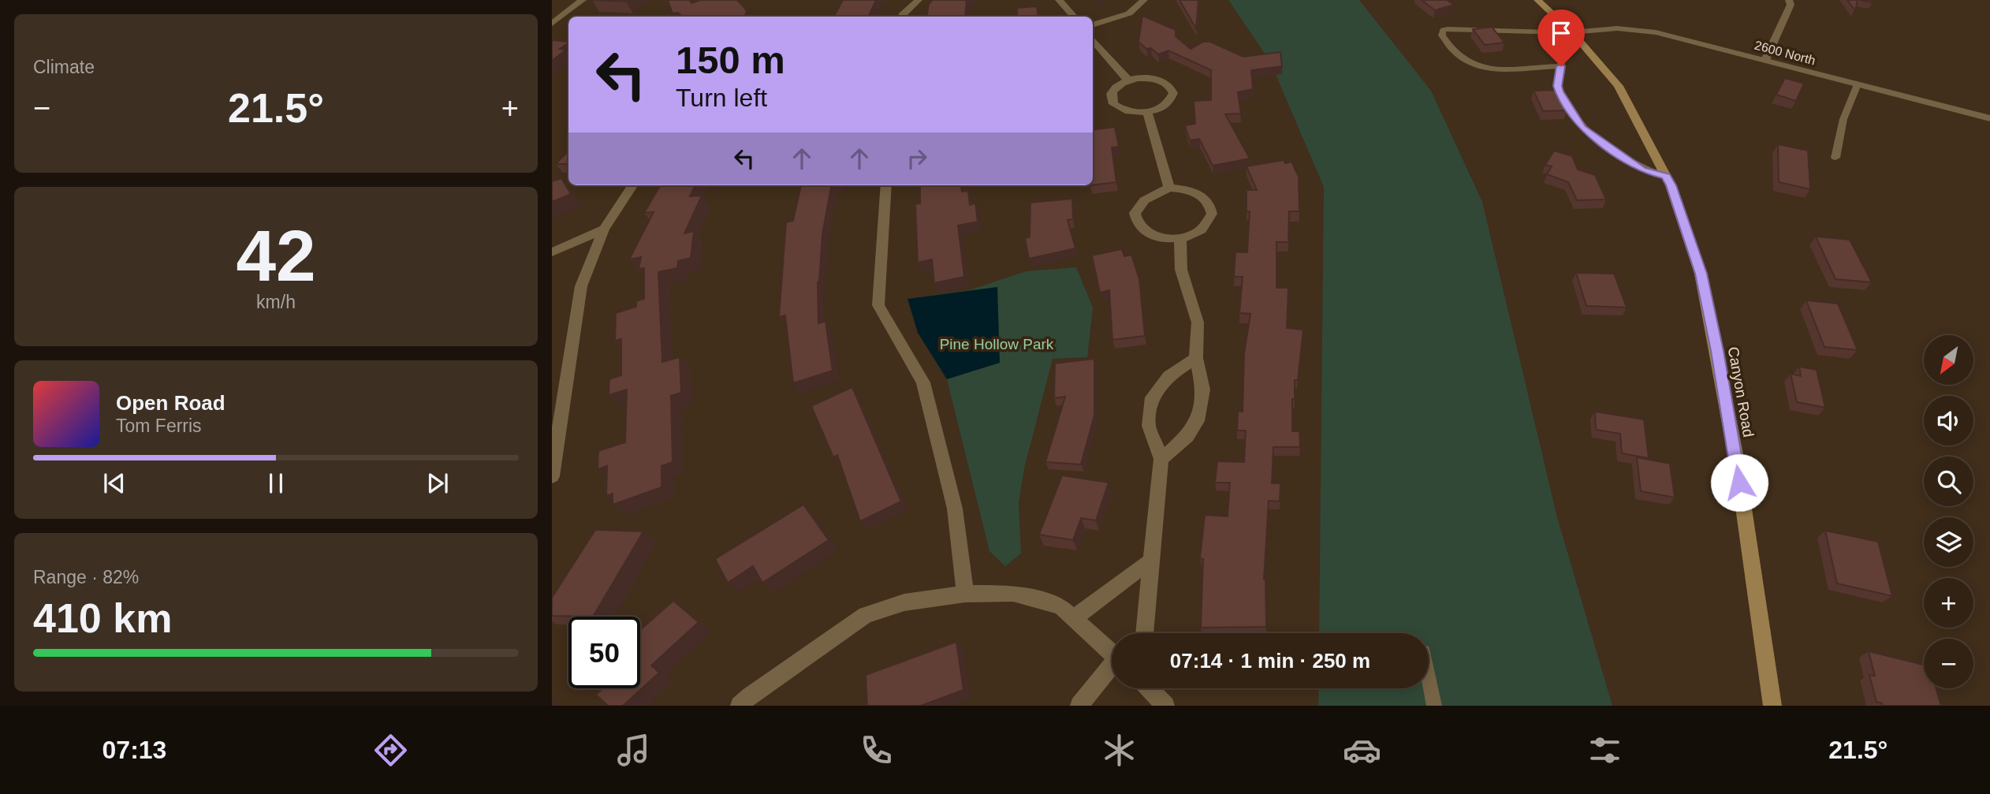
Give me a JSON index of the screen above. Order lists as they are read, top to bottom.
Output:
{
  "streets": {
    "main road": ["Canyon Road"],
    "street": ["2600 North"]
  },
  "crossings": [
    ["2600 North", "Canyon Road"]
  ],
  "parks": ["Pine Hollow Park"],
  "north": "bottom left",
  "page": {
    "tile": [
      "Climate",
      ["42", "km/h"],
      ["Range · 82%", "410 km"]
    ],
    "turn": ["150 m", "Turn left"],
    "heat": ["−", "21.5°", "+"],
    "map_buttons": ["+", "−"],
    "song": ["Open Road", "Tom Ferris"],
    "limit": "50",
    "trip": "07:14 · 1 min · 250 m",
    "tabs": ["07:13", "21.5°"]
  }
}
